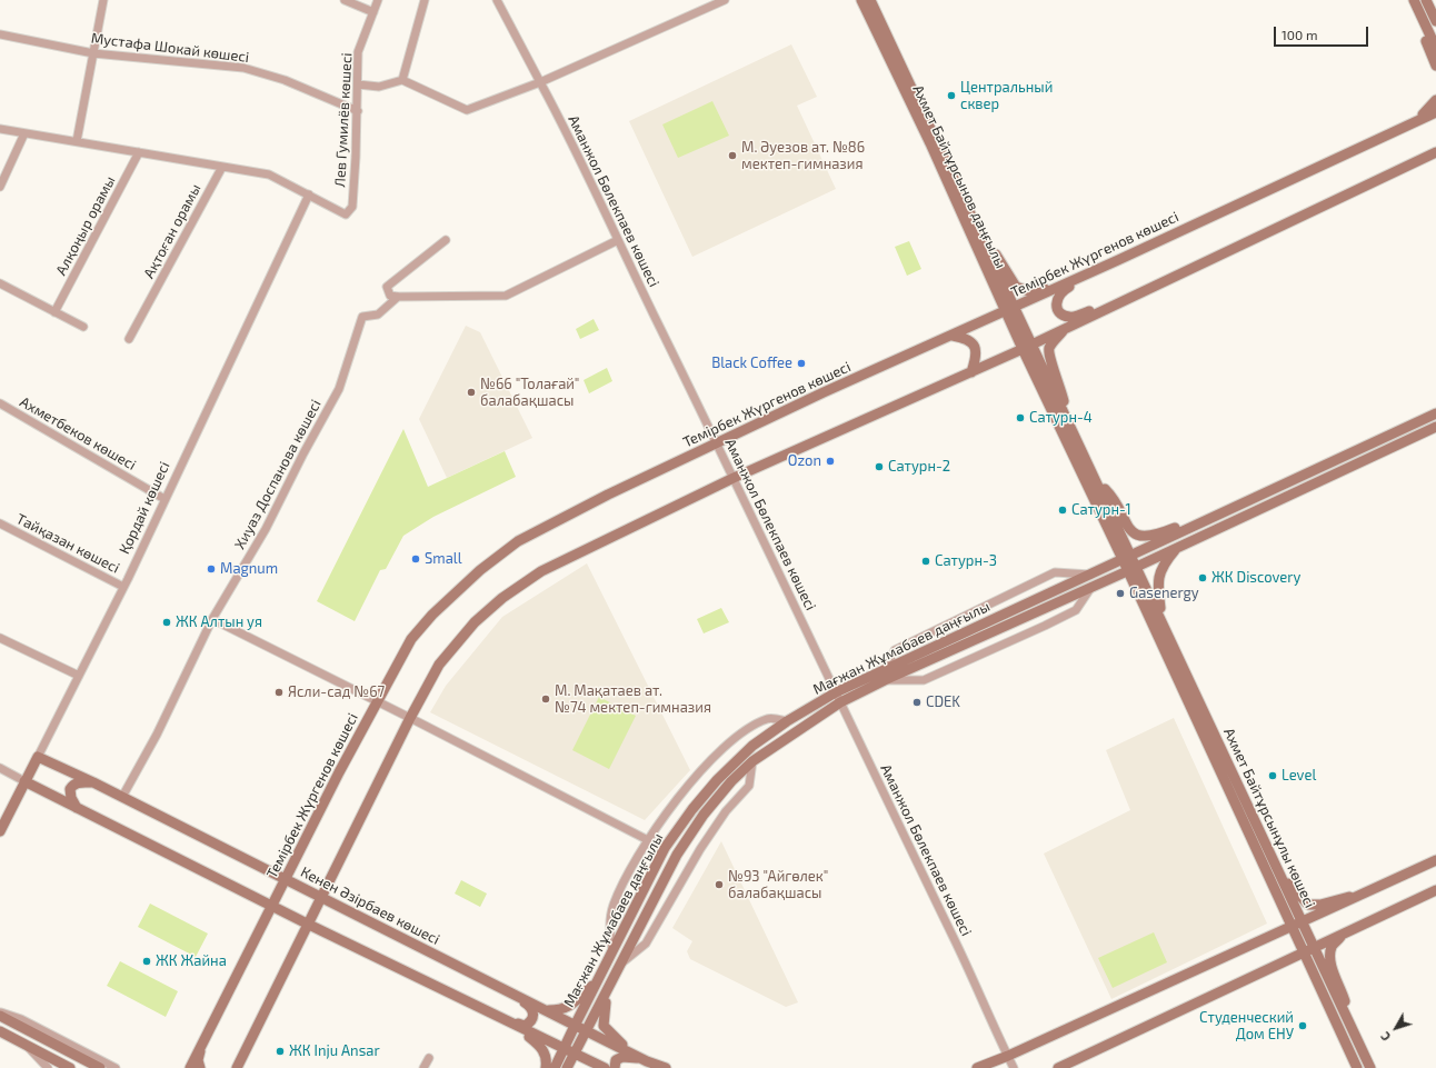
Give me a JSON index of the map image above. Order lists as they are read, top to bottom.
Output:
{
  "streets": {
    "street": [
      "Мустафа Шокай көшесі",
      "Лев Гумилёв көшесі",
      "Ахмет Байтұрсынов даңғылы",
      "Аманжол Бөлекпаев көшесі",
      "Алқоңыр орамы",
      "Ақтоған орамы",
      "Темірбек Жүргенов көшесі",
      "Ахметбеков көшесі",
      "Хиуаз Доспанова көшесі",
      "Қордай көшесі",
      "Тайқазан көшесі",
      "Мағжан Жұмабаев даңғылы",
      "Ахмет Байтұрсынұлы көшесі",
      "Кенен Әзірбаев көшесі"
    ]
  },
  "crossings": [
    ["Мустафа Шокай көшесі", "Лев Гумилёв көшесі"],
    ["Лев Гумилёв көшесі", "Қордай көшесі"],
    ["Ахмет Байтұрсынов даңғылы", "Темірбек Жүргенов көшесі"],
    ["Ахмет Байтұрсынов даңғылы", "Мағжан Жұмабаев даңғылы"],
    ["Ахмет Байтұрсынов даңғылы", "Ахмет Байтұрсынұлы көшесі"],
    ["Аманжол Бөлекпаев көшесі", "Темірбек Жүргенов көшесі"],
    ["Аманжол Бөлекпаев көшесі", "Мағжан Жұмабаев даңғылы"],
    ["Темірбек Жүргенов көшесі", "Кенен Әзірбаев көшесі"],
    ["Ахметбеков көшесі", "Қордай көшесі"],
    ["Хиуаз Доспанова көшесі", "Кенен Әзірбаев көшесі"],
    ["Қордай көшесі", "Тайқазан көшесі"],
    ["Қордай көшесі", "Кенен Әзірбаев көшесі"],
    ["Мағжан Жұмабаев даңғылы", "Кенен Әзірбаев көшесі"]
  ],
  "places": [
    "Центральный сквер",
    "М. Әуезов ат. №86 мектеп-гимназия",
    "Black Coffee",
    "№66 \"Толағай\" балабақшасы",
    "Сатурн-4",
    "Ozon",
    "Сатурн-2",
    "Сатурн-1",
    "Small",
    "Сатурн-3",
    "Magnum",
    "ЖК Discovery",
    "Gasenergy",
    "ЖК Алтын уя",
    "Ясли-сад №67",
    "М. Мақатаев ат. №74 мектеп-гимназия",
    "CDEK",
    "Level",
    "№93 \"Айгөлек\" балабақшасы",
    "ЖК Жайна",
    "Студенческий Дом ЕНУ",
    "ЖК Inju Ansar"
  ],
  "scale_bar": "100 m",
  "north": "bottom left"
}
